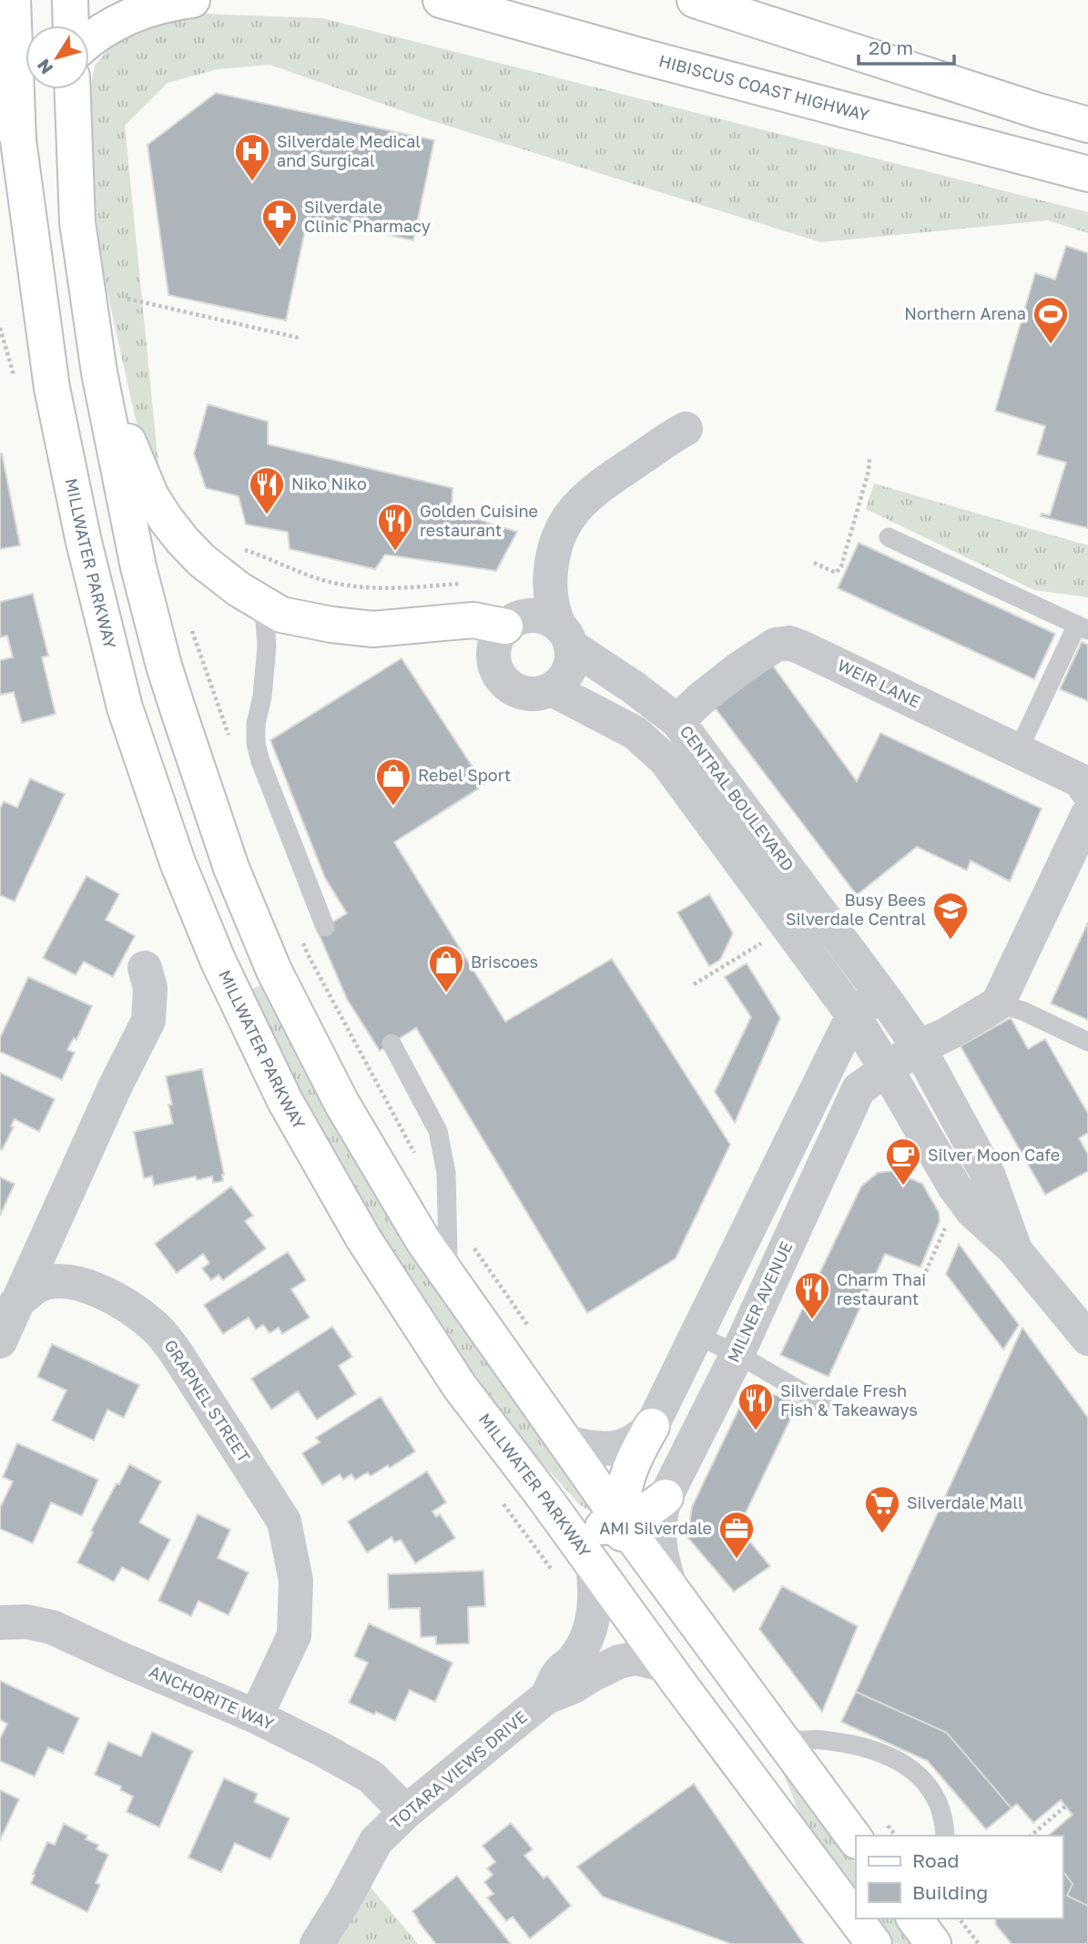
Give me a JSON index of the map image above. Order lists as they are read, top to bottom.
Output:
{
  "streets": {
    "main road": ["HIBISCUS COAST HIGHWAY", "MILLWATER PARKWAY"],
    "street": [
      "WEIR LANE",
      "CENTRAL BOULEVARD",
      "MILNER AVENUE",
      "GRAPNEL STREET",
      "ANCHORITE WAY",
      "TOTARA VIEWS DRIVE"
    ]
  },
  "crossings": [
    ["MILLWATER PARKWAY", "TOTARA VIEWS DRIVE"],
    ["WEIR LANE", "CENTRAL BOULEVARD"],
    ["CENTRAL BOULEVARD", "MILNER AVENUE"],
    ["GRAPNEL STREET", "ANCHORITE WAY"],
    ["ANCHORITE WAY", "TOTARA VIEWS DRIVE"]
  ],
  "places": {
    "hospital": ["Silverdale Medical and Surgical"],
    "pharmacy": ["Silverdale Clinic Pharmacy"],
    "sports": ["Northern Arena"],
    "restaurant": [
      "Niko Niko",
      "Golden Cuisine restaurant",
      "Charm Thai restaurant",
      "Silverdale Fresh Fish & Takeaways"
    ],
    "shop": ["Rebel Sport", "Briscoes"],
    "school or university": ["Busy Bees Silverdale Central"],
    "cafe": ["Silver Moon Cafe"],
    "supermarket": ["Silverdale Mall"],
    "office": ["AMI Silverdale"]
  },
  "legend": ["Road", "Building"],
  "scale_bar": "20 m",
  "north": "bottom left"
}
